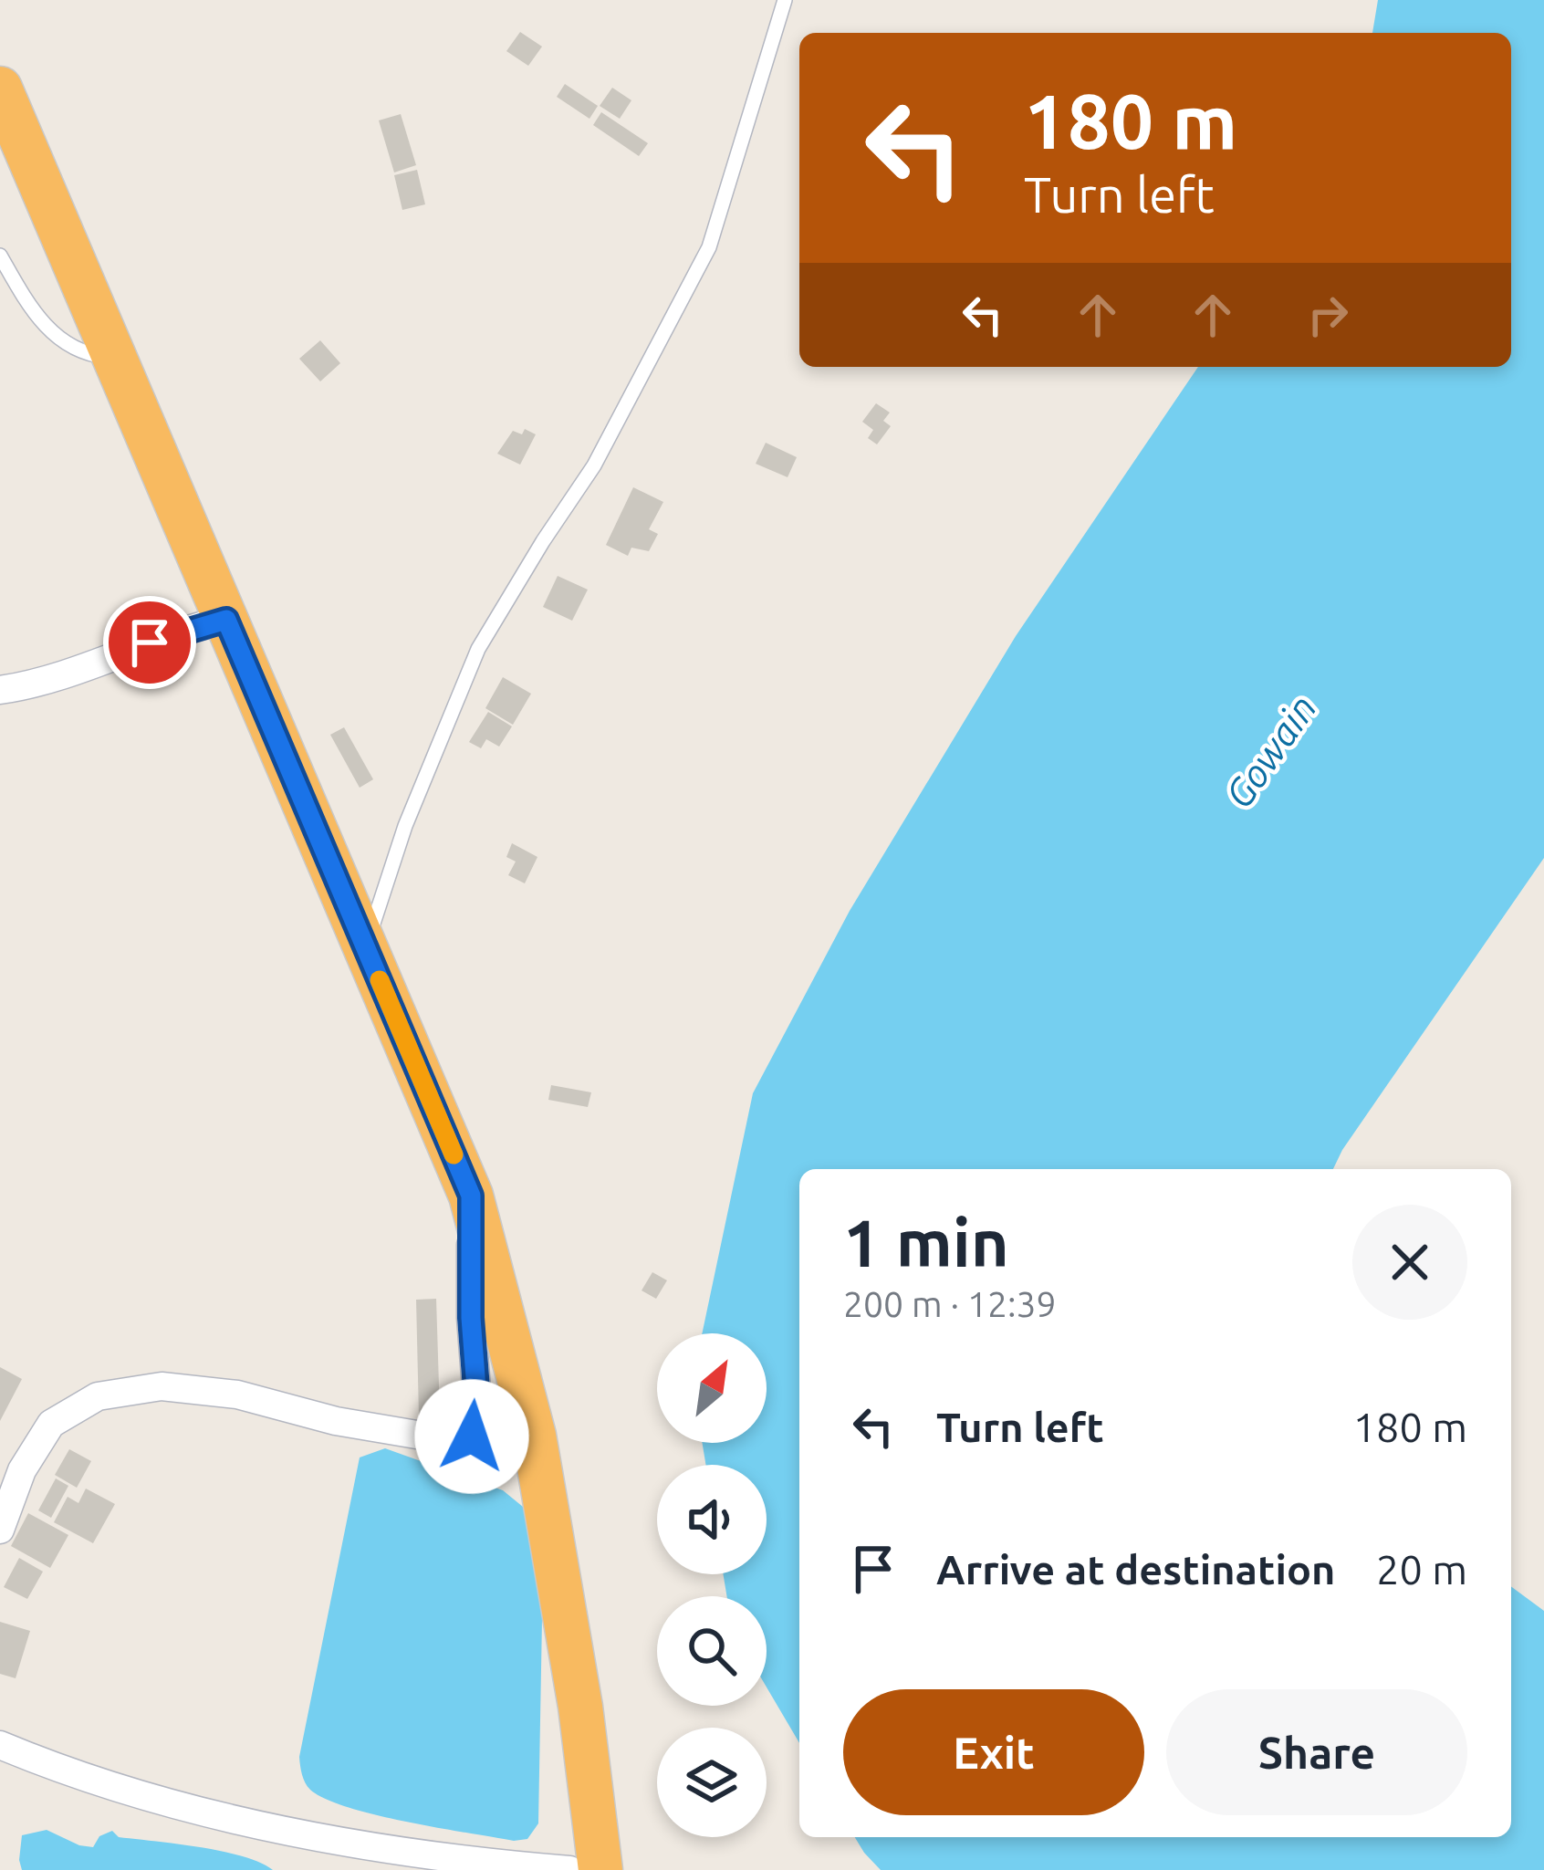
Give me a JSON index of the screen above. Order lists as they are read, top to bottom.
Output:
{
  "water": ["Gowain"],
  "north": "top right",
  "page": {
    "turn": ["180 m", "Turn left"],
    "heading": ["1 min", "200 m · 12:39"],
    "list": [
      {
        "name": "Turn left",
        "value": "180 m"
      },
      {
        "name": "Arrive at destination",
        "value": "20 m"
      }
    ],
    "buttons": ["Exit", "Share"]
  }
}
